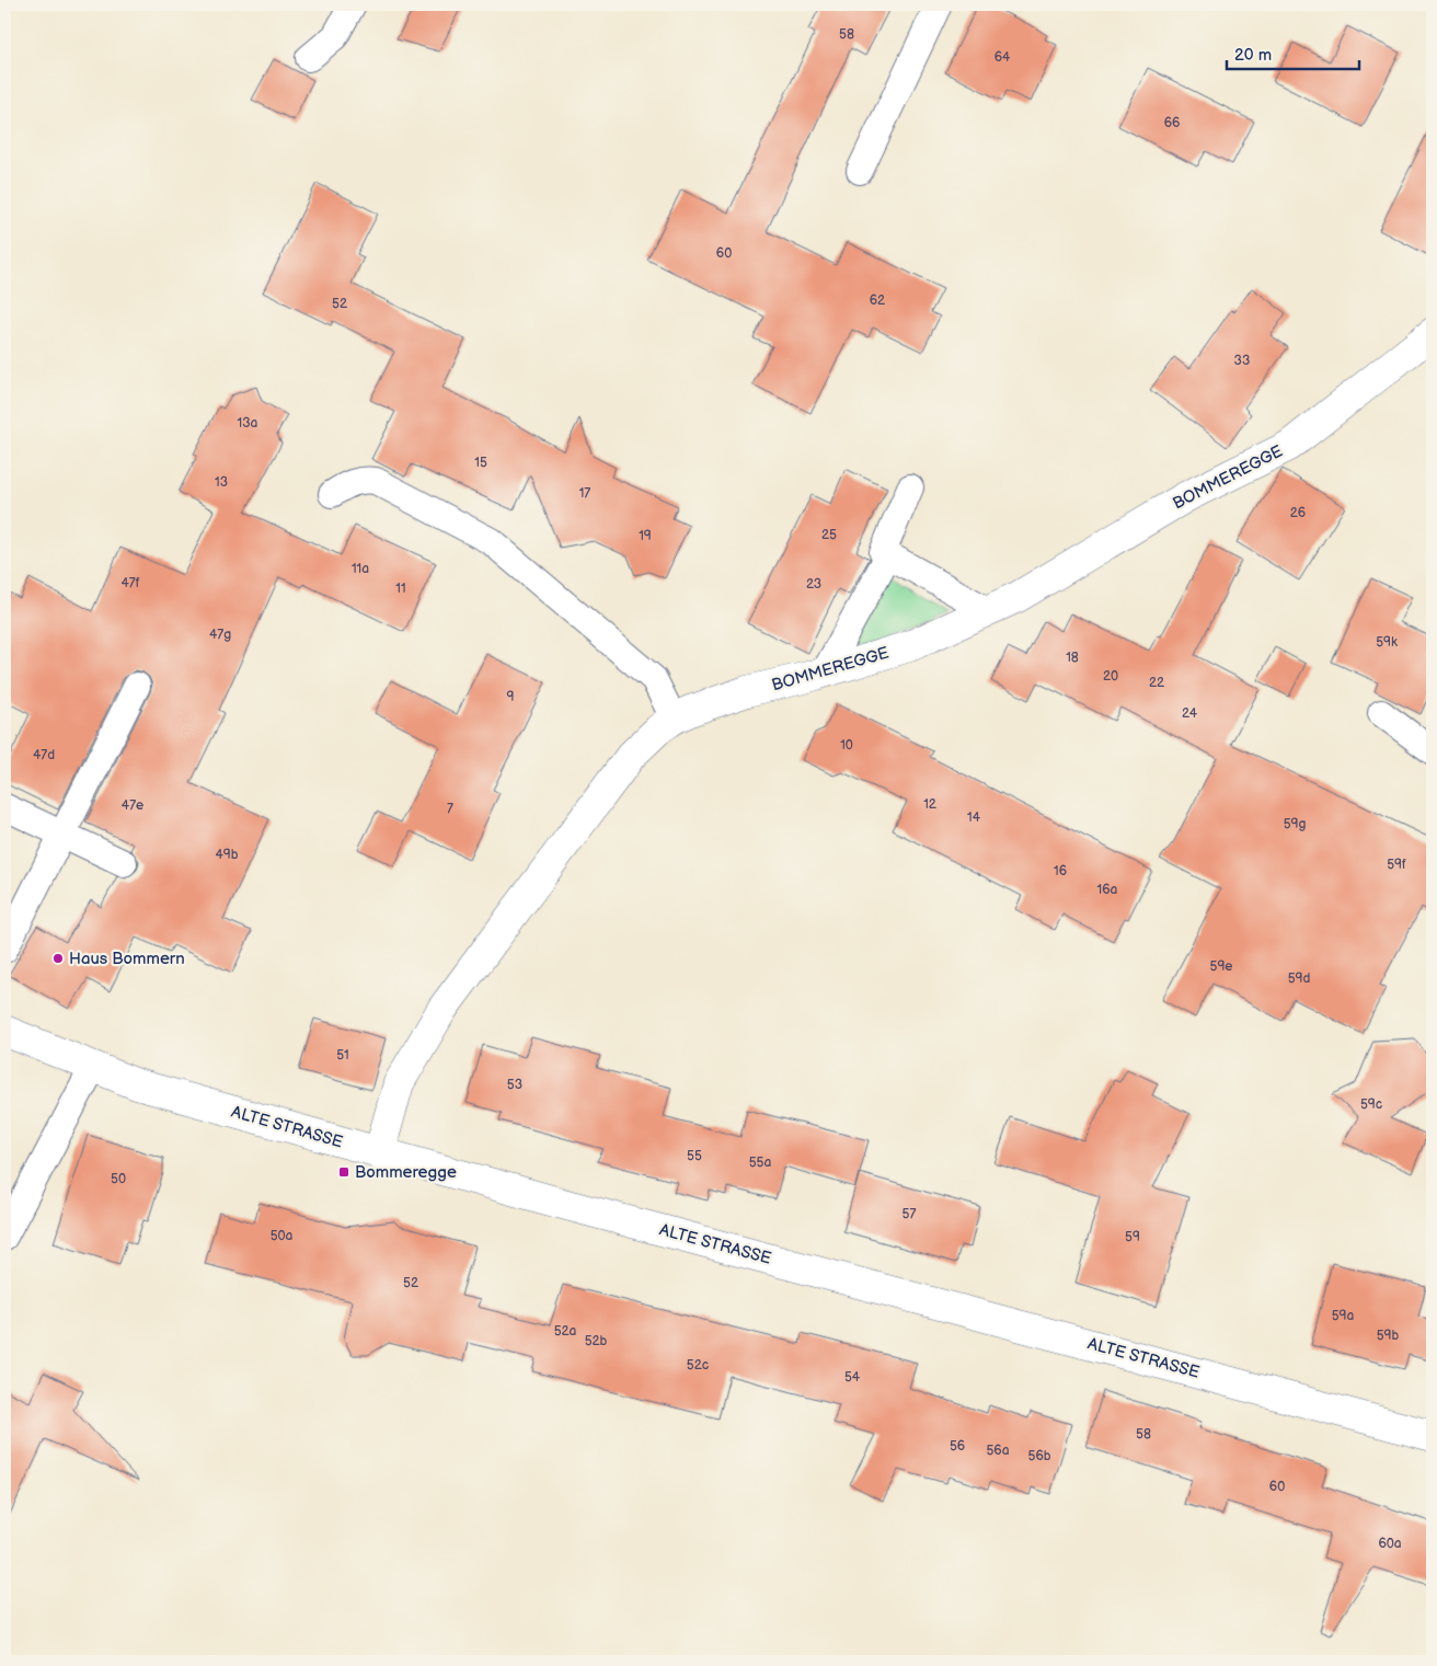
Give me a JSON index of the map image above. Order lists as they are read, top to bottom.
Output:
{
  "streets": {
    "street": ["BOMMEREGGE", "ALTE STRASSE"]
  },
  "crossings": [
    ["BOMMEREGGE", "ALTE STRASSE"]
  ],
  "places": {
    "other": ["Haus Bommern"],
    "transit": ["Bommeregge"]
  },
  "house_numbers": [
    "58",
    "64",
    "66",
    "60",
    "62",
    "52",
    "33",
    "13a",
    "15",
    "13",
    "17",
    "26",
    "25",
    "19",
    "11a",
    "47f",
    "23",
    "11",
    "47g",
    "59k",
    "18",
    "20",
    "22",
    "9",
    "24",
    "10",
    "47d",
    "12",
    "47e",
    "7",
    "14",
    "59g",
    "49b",
    "59f",
    "16",
    "16a",
    "59e",
    "59d",
    "51",
    "53",
    "59c",
    "55",
    "55a",
    "50",
    "57",
    "50a",
    "59",
    "52",
    "59a",
    "52a",
    "59b",
    "52b",
    "52c",
    "54",
    "58",
    "56",
    "56a",
    "56b",
    "60",
    "60a"
  ],
  "scale_bar": "20 m"
}
